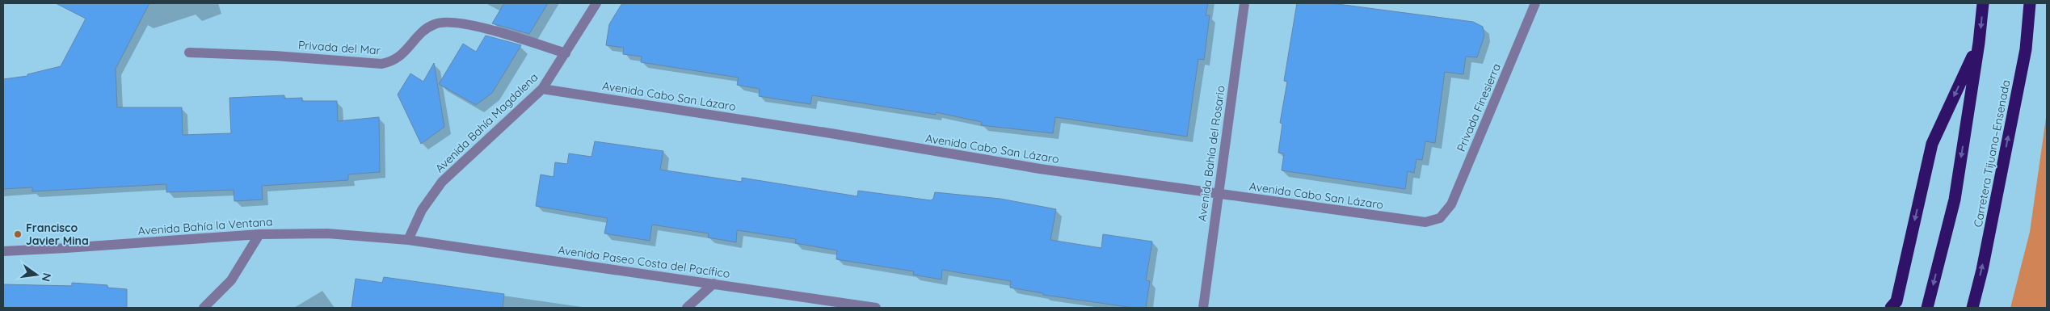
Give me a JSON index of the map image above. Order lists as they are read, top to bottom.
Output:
{
  "streets": {
    "highway": ["Carretera Tijuana–Ensenada"],
    "street": [
      "Privada del Mar",
      "Avenida Cabo San Lázaro",
      "Privada Finesierra",
      "Avenida Bahía Magdalena",
      "Avenida Bahía del Rosario",
      "Avenida Bahía la Ventana",
      "Avenida Paseo Costa del Pacífico"
    ]
  },
  "crossings": [
    ["Privada del Mar", "Avenida Bahía Magdalena"],
    ["Avenida Cabo San Lázaro", "Privada Finesierra"],
    ["Avenida Cabo San Lázaro", "Avenida Bahía Magdalena"],
    ["Avenida Cabo San Lázaro", "Avenida Bahía del Rosario"],
    ["Avenida Bahía Magdalena", "Avenida Bahía la Ventana"],
    ["Avenida Bahía Magdalena", "Avenida Paseo Costa del Pacífico"],
    ["Avenida Bahía la Ventana", "Avenida Paseo Costa del Pacífico"]
  ],
  "places": ["Francisco Javier Mina"],
  "north": "right"
}
